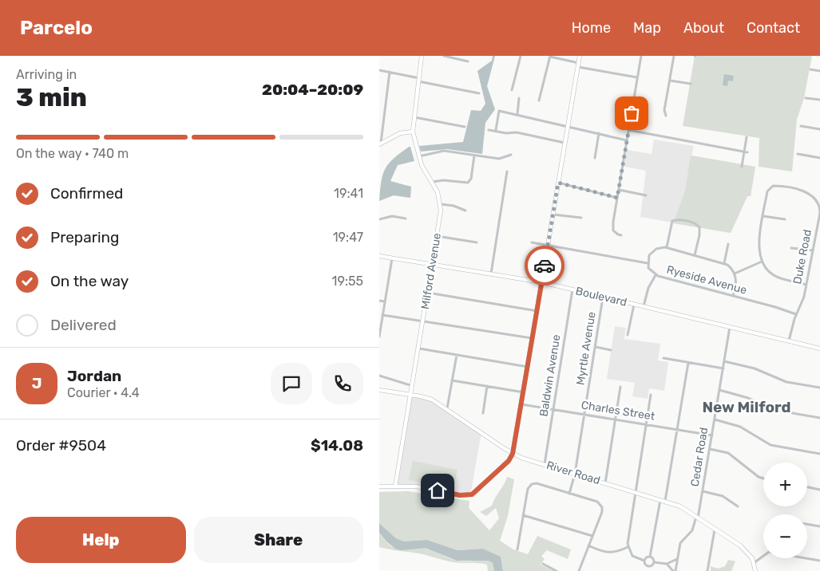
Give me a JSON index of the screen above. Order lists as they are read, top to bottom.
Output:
{
  "streets": {
    "street": [
      "Duke Road",
      "Milford Avenue",
      "Ryeside Avenue",
      "Boulevard",
      "Myrtle Avenue",
      "Baldwin Avenue",
      "Charles Street",
      "Cedar Road",
      "River Road"
    ]
  },
  "crossings": [
    ["Duke Road", "Ryeside Avenue"],
    ["Duke Road", "Boulevard"],
    ["Milford Avenue", "Boulevard"],
    ["Milford Avenue", "River Road"],
    ["Boulevard", "Myrtle Avenue"],
    ["Boulevard", "Baldwin Avenue"],
    ["Boulevard", "Cedar Road"],
    ["Myrtle Avenue", "Charles Street"],
    ["Myrtle Avenue", "River Road"],
    ["Baldwin Avenue", "Charles Street"],
    ["Baldwin Avenue", "River Road"],
    ["Charles Street", "Cedar Road"],
    ["Cedar Road", "River Road"]
  ],
  "districts": ["New Milford"],
  "page": {
    "header": "Parcelo",
    "nav": [
      "Home",
      "Map",
      "About",
      "Contact"
    ],
    "heading": ["3 min", "Arriving in", "20:04–20:09"],
    "panel": [
      "Jordan",
      "Courier · 4.4",
      "Order #9504",
      "$14.08"
    ],
    "bar": "On the way · 740 m",
    "list": [
      ["Confirmed", "19:41"],
      ["Preparing", "19:47"],
      ["On the way", "19:55"],
      "Delivered"
    ],
    "round": "J",
    "map_buttons": ["+", "−"],
    "buttons": ["Help", "Share"]
  }
}
